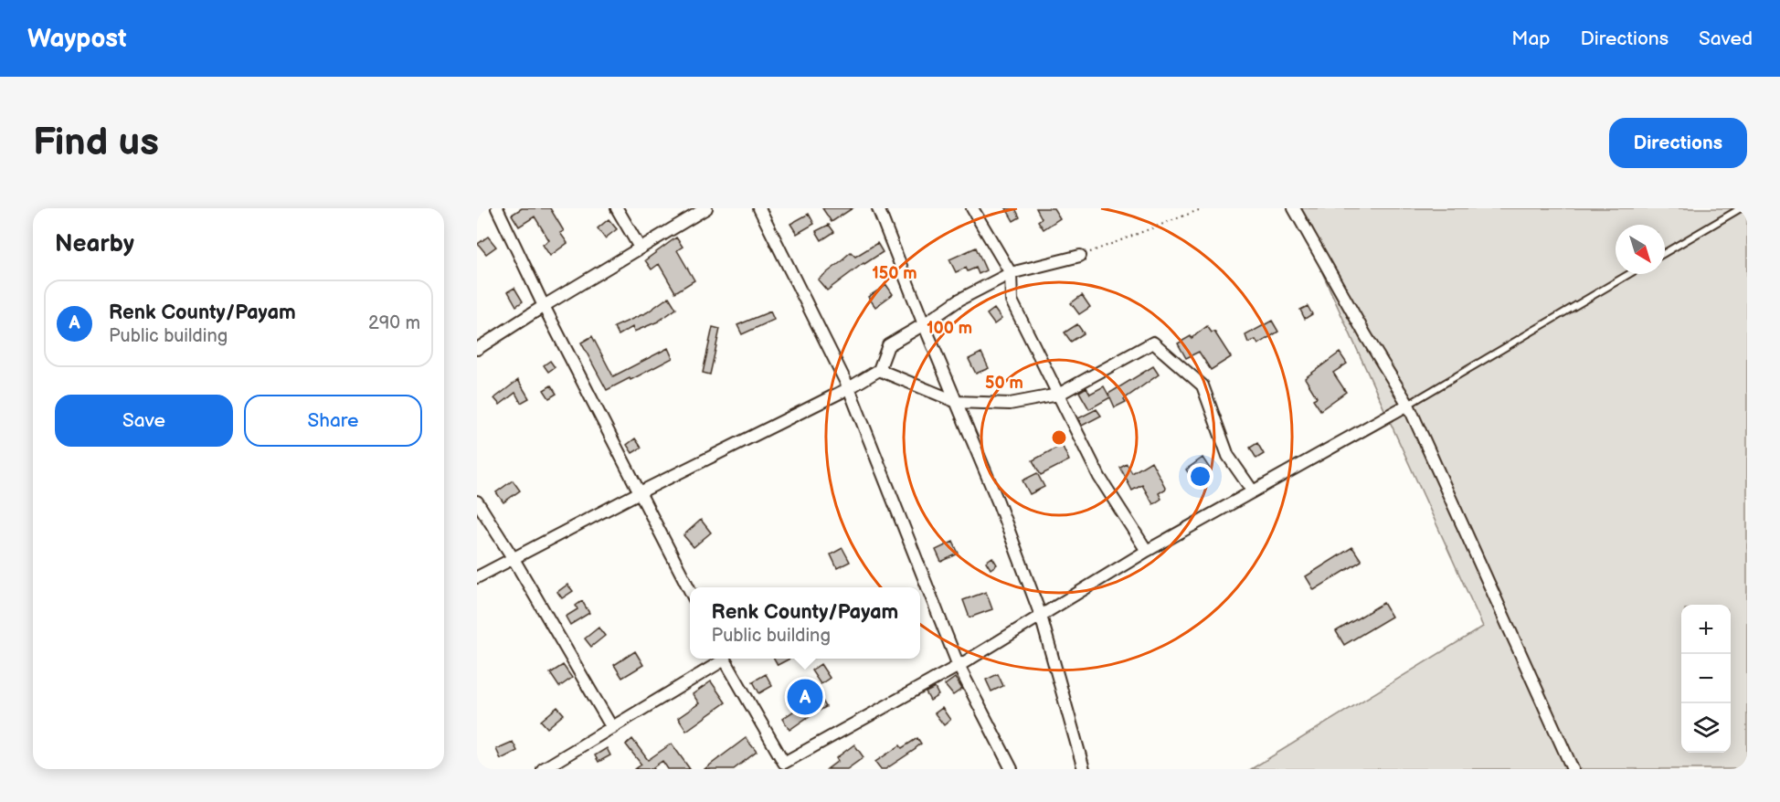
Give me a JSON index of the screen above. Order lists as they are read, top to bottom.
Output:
{
  "north": "bottom right",
  "page": {
    "header": "Waypost",
    "nav": ["Map", "Directions", "Saved"],
    "buttons": [
      "Directions",
      ["Save", "Share"]
    ],
    "title": "Find us",
    "heading": "Nearby",
    "list": [
      {
        "mark": "A",
        "name": "Renk County/Payam",
        "note": "Public building",
        "value": "290 m"
      }
    ],
    "popup": ["Renk County/Payam", "Public building"],
    "map_buttons": ["+", "−"],
    "pins": "A"
  },
  "rings": ["150 m", "100 m", "50 m"]
}
